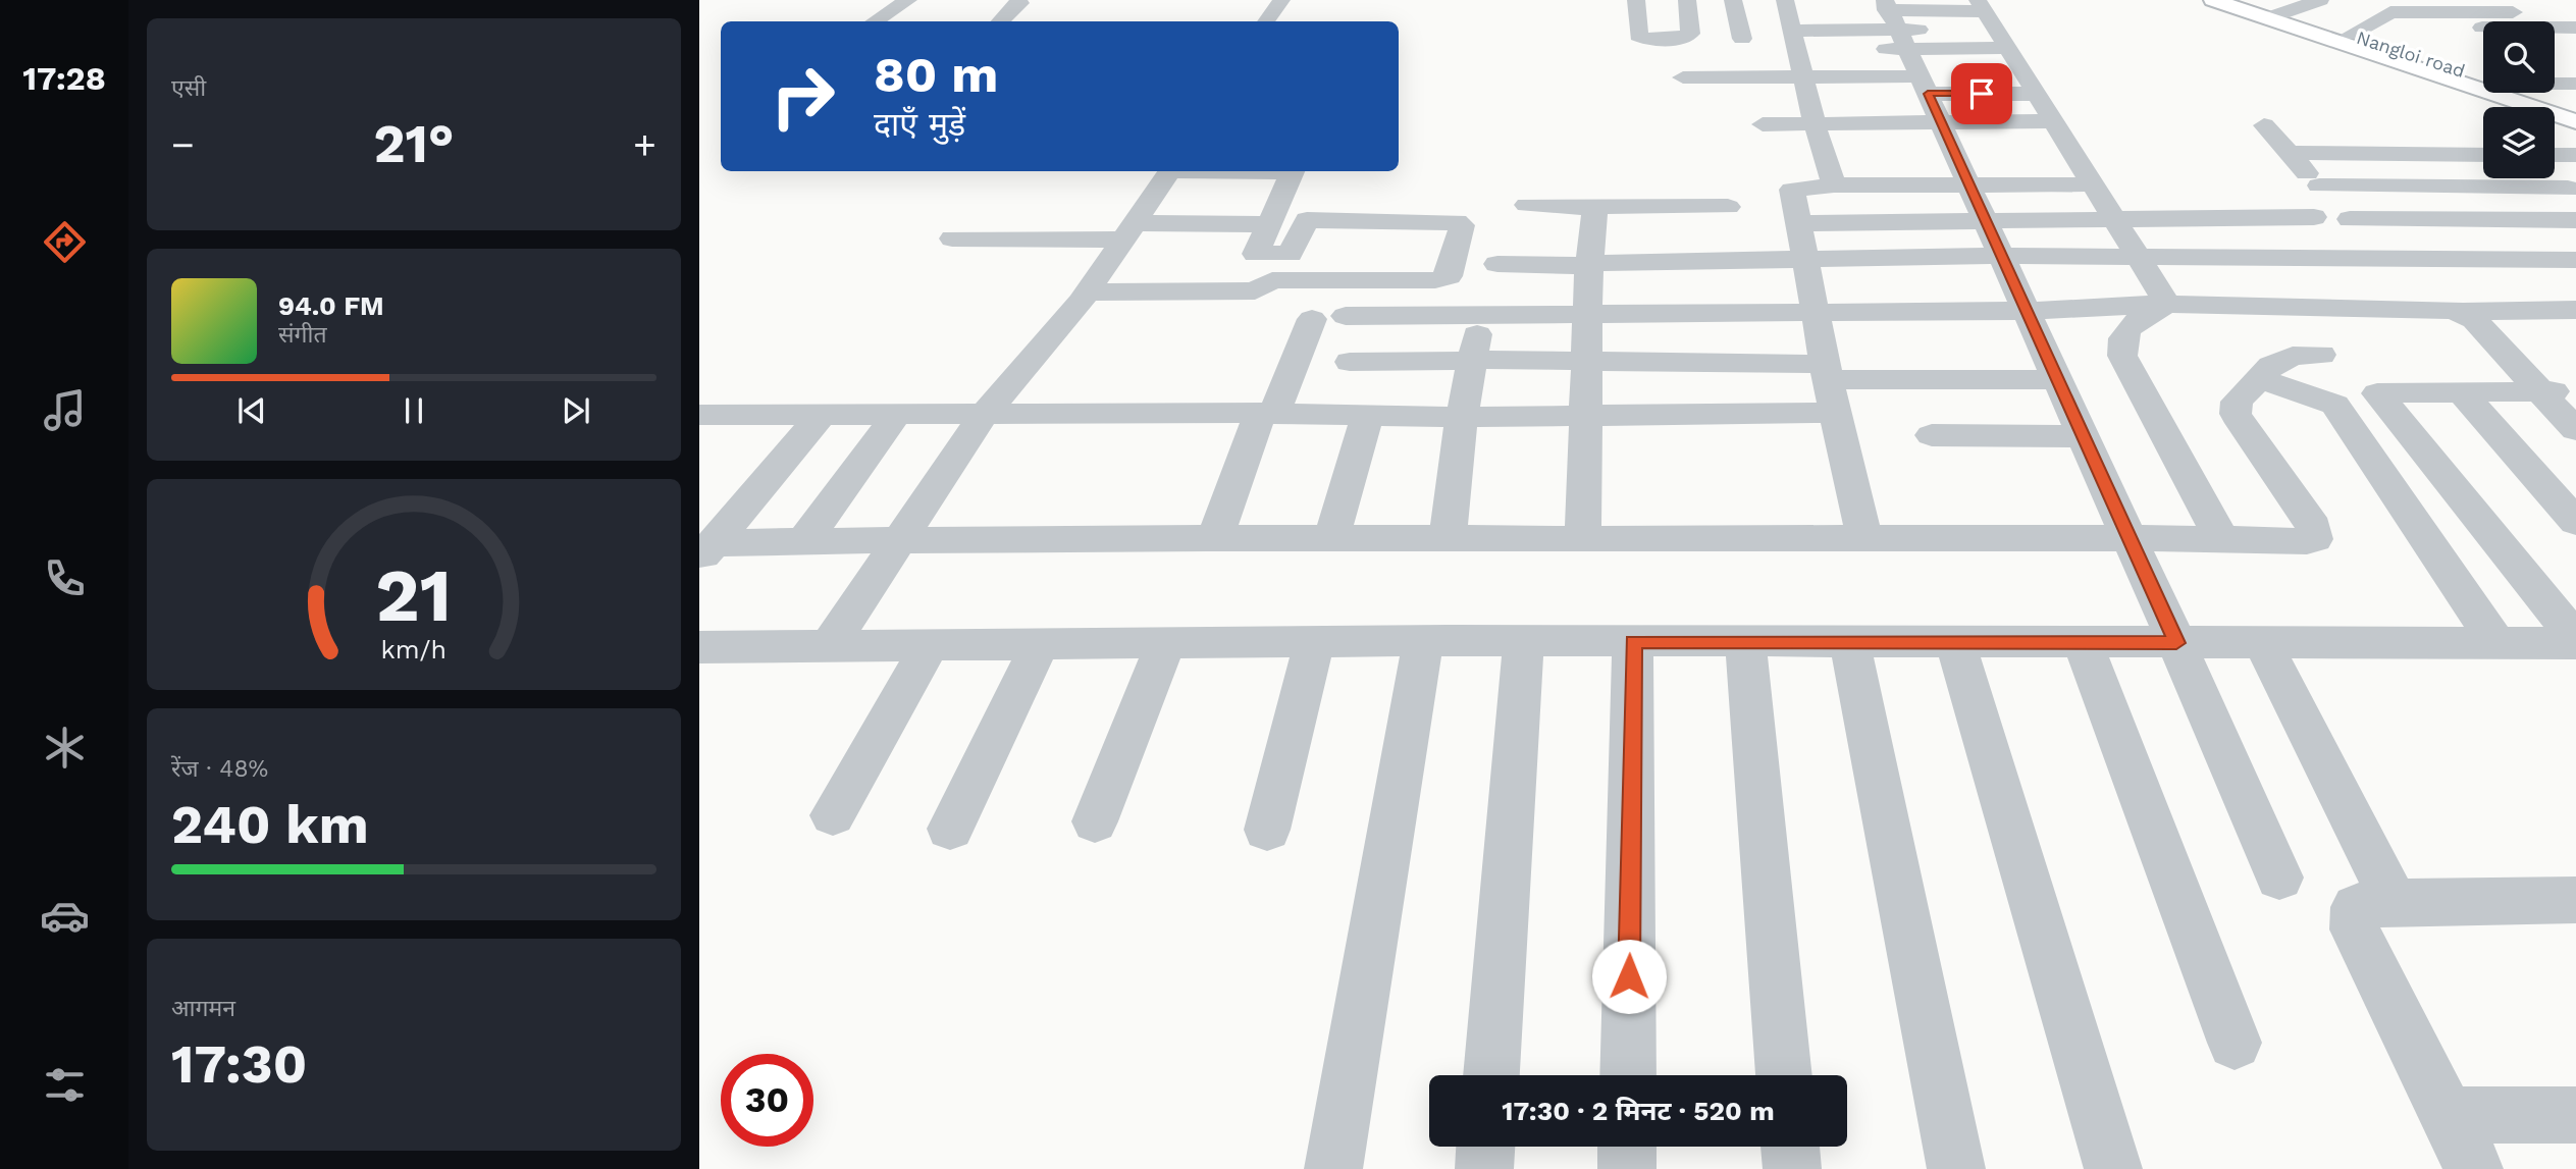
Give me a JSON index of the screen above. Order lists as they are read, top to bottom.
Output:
{
  "streets": {
    "main road": ["Nangloi road"]
  },
  "page": {
    "tabs": "17:28",
    "tile": [
      "एसी",
      ["रेंज · 48%", "240 km"],
      ["आगमन", "17:30"]
    ],
    "turn": ["80 m", "दाएँ मुड़ें"],
    "heat": ["−", "21°", "+"],
    "song": ["94.0 FM", "संगीत"],
    "limit": "30",
    "trip": "17:30 · 2 मिनट · 520 m",
    "gauge": ["21", "km/h"]
  }
}
